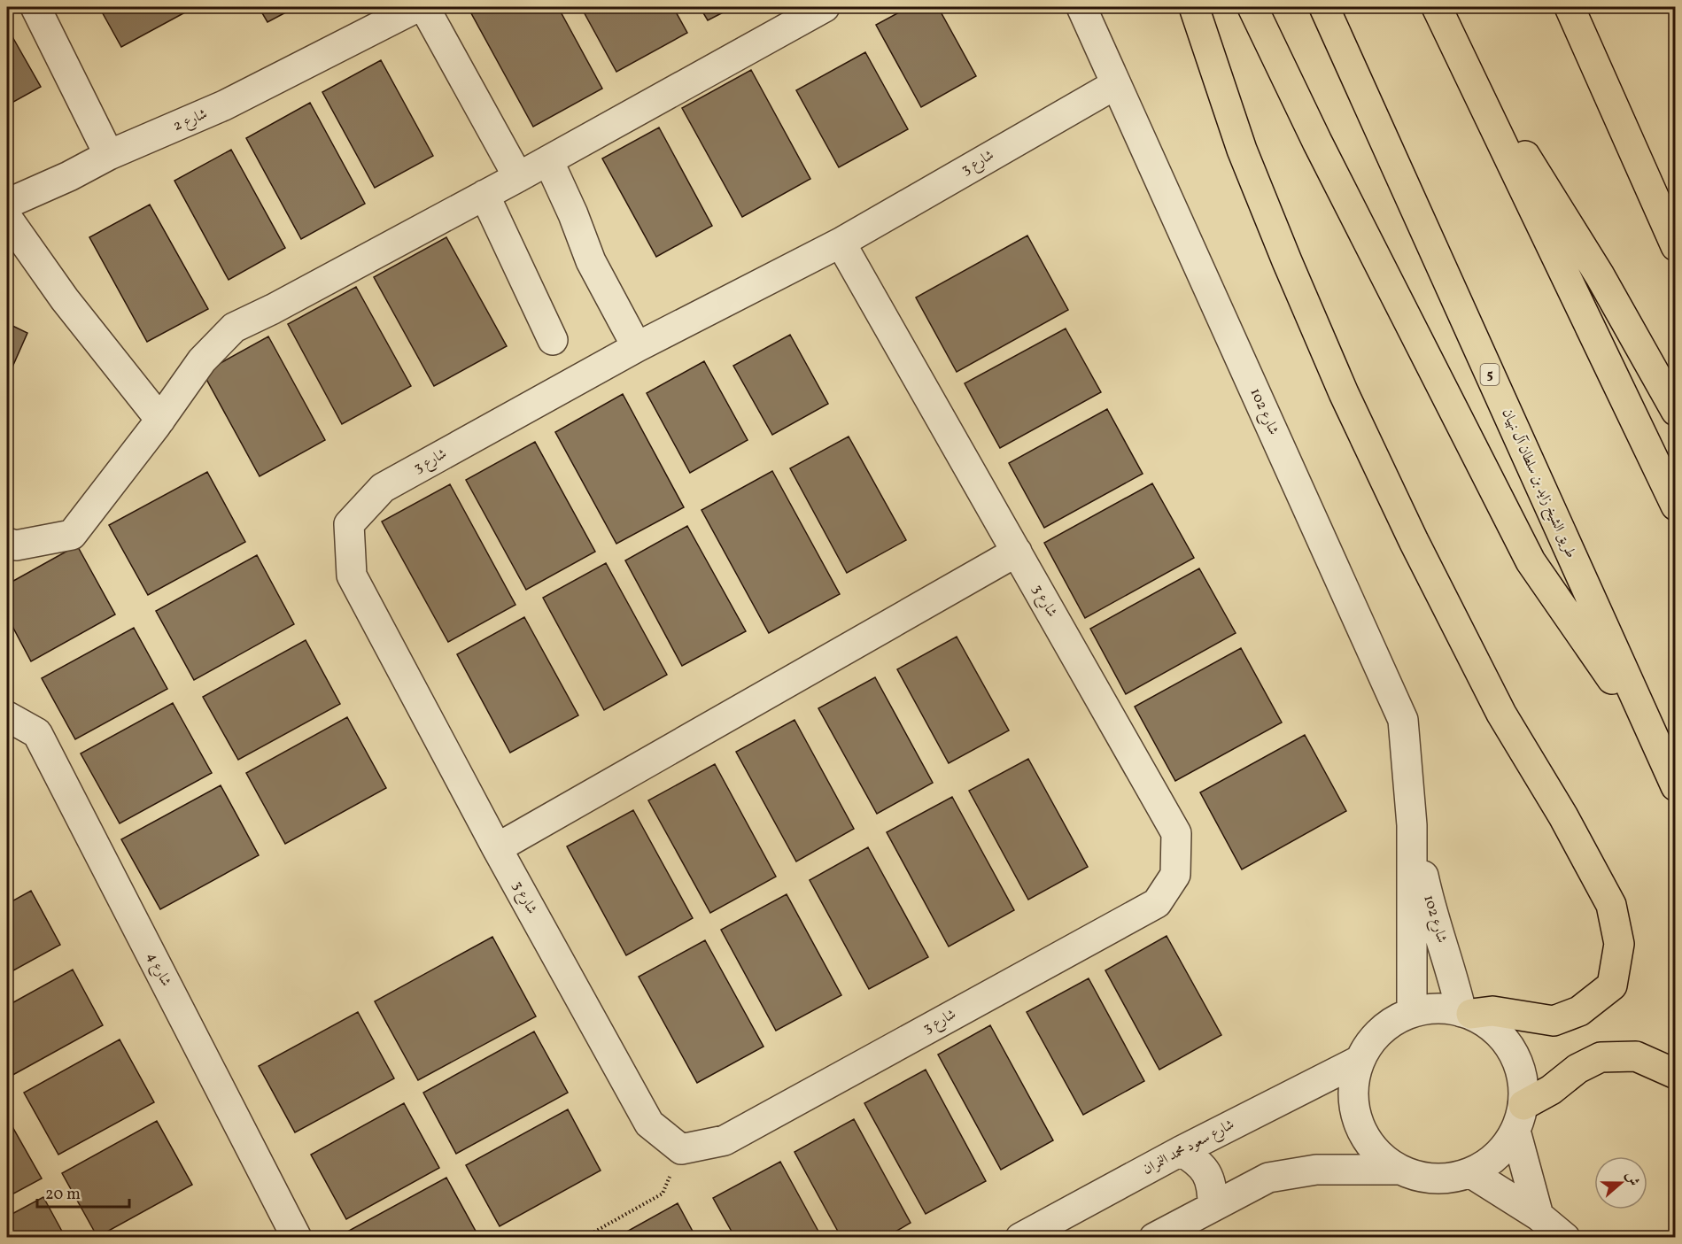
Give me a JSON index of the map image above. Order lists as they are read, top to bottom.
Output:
{
  "streets": {
    "highway": ["5", "طريق الشيخ زايد بن سلطان آل نهيان"],
    "street": [
      "شارع 2",
      "شارع 3",
      "شارع 102",
      "شارع 4",
      "شارع سعود محمد النمران"
    ]
  },
  "crossings": [
    ["شارع 3", "شارع 102"],
    ["شارع 102", "شارع سعود محمد النمران"]
  ],
  "scale_bar": "20 m",
  "north": "right"
}
